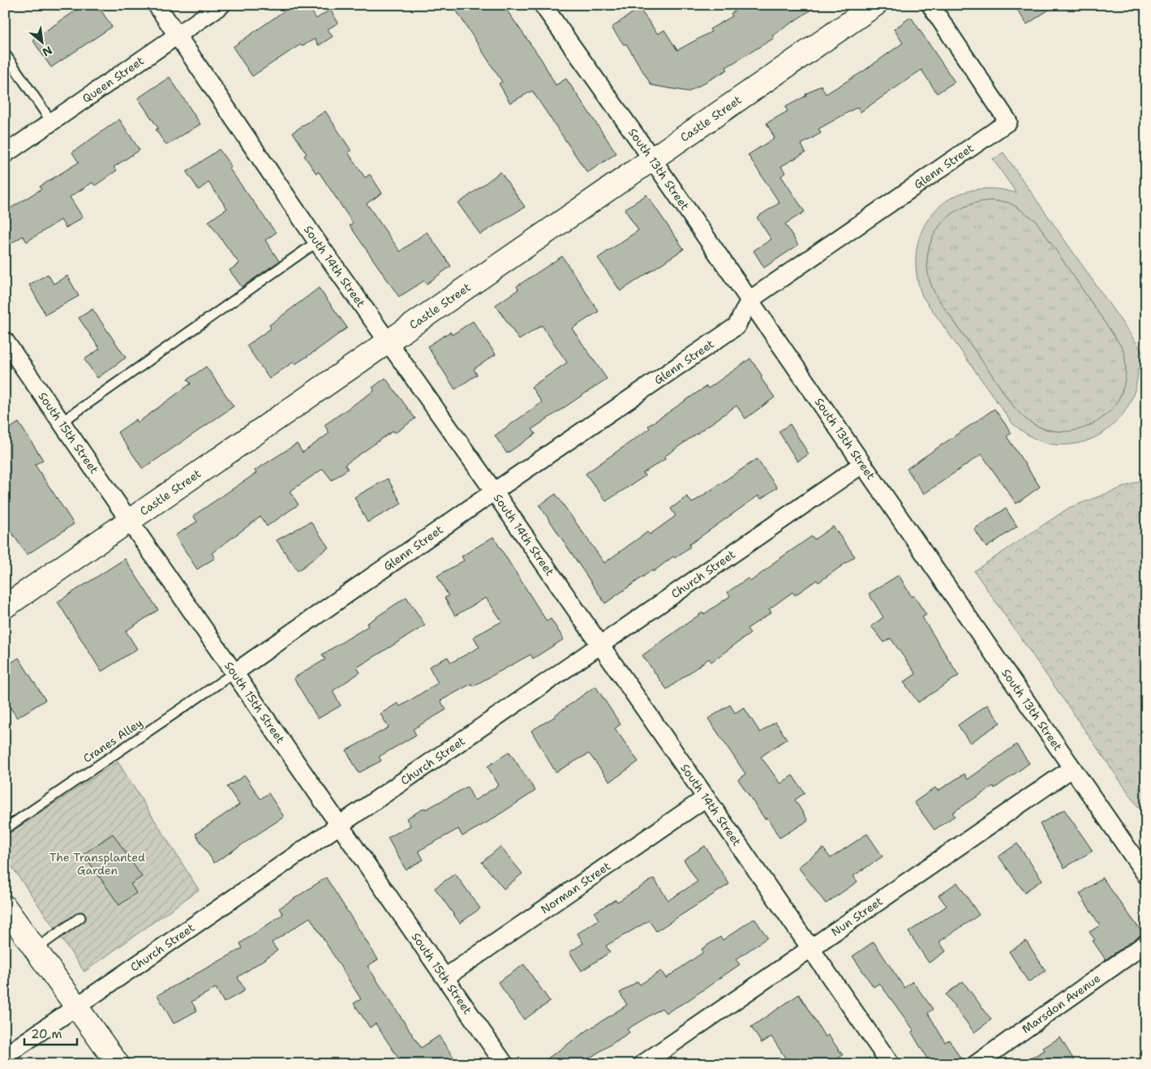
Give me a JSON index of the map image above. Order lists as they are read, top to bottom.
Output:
{
  "streets": {
    "street": [
      "Queen Street",
      "Castle Street",
      "Glenn Street",
      "South 13th Street",
      "South 14th Street",
      "South 15th Street",
      "Church Street",
      "Norman Street",
      "Nun Street",
      "Marsdon Avenue"
    ],
    "lane": ["Cranes Alley"]
  },
  "crossings": [
    ["Queen Street", "South 14th Street"],
    ["Castle Street", "South 13th Street"],
    ["Castle Street", "South 14th Street"],
    ["Castle Street", "South 15th Street"],
    ["Glenn Street", "South 13th Street"],
    ["Glenn Street", "South 14th Street"],
    ["Glenn Street", "South 15th Street"],
    ["Glenn Street", "Cranes Alley"],
    ["South 13th Street", "Church Street"],
    ["South 13th Street", "Nun Street"],
    ["South 14th Street", "Church Street"],
    ["South 14th Street", "Norman Street"],
    ["South 14th Street", "Nun Street"],
    ["South 15th Street", "Church Street"],
    ["South 15th Street", "Cranes Alley"],
    ["South 15th Street", "Norman Street"]
  ],
  "parks": ["The Transplanted Garden"],
  "scale_bar": "20 m",
  "north": "bottom right"
}
